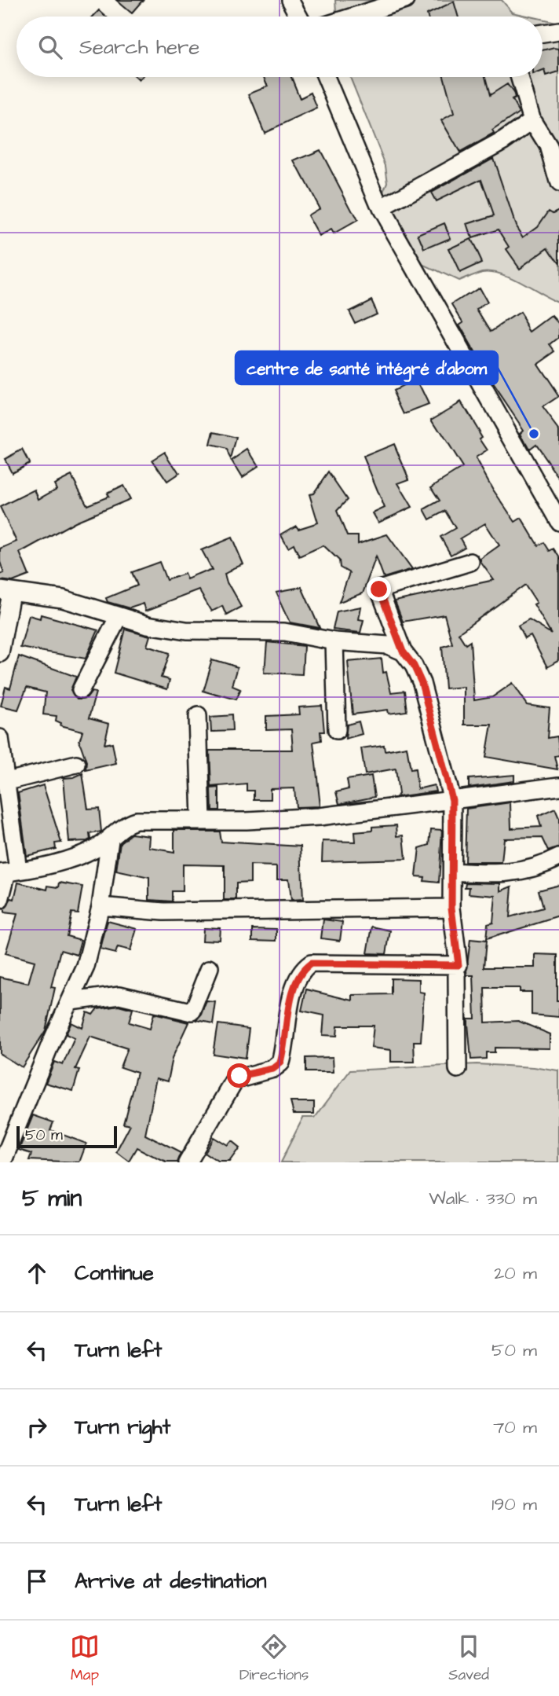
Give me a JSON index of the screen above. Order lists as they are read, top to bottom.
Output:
{
  "places": ["centre de santé intégré d'abom"],
  "scale_bar": "50 m",
  "page": {
    "search": "Search here",
    "scale": "50 m",
    "heading": ["5 min", "Walk · 330 m"],
    "list": [
      ["Continue", "20 m"],
      ["Turn left", "50 m"],
      ["Turn right", "70 m"],
      ["Turn left", "190 m"],
      "Arrive at destination"
    ],
    "nav": ["Map", "Directions", "Saved"]
  }
}
